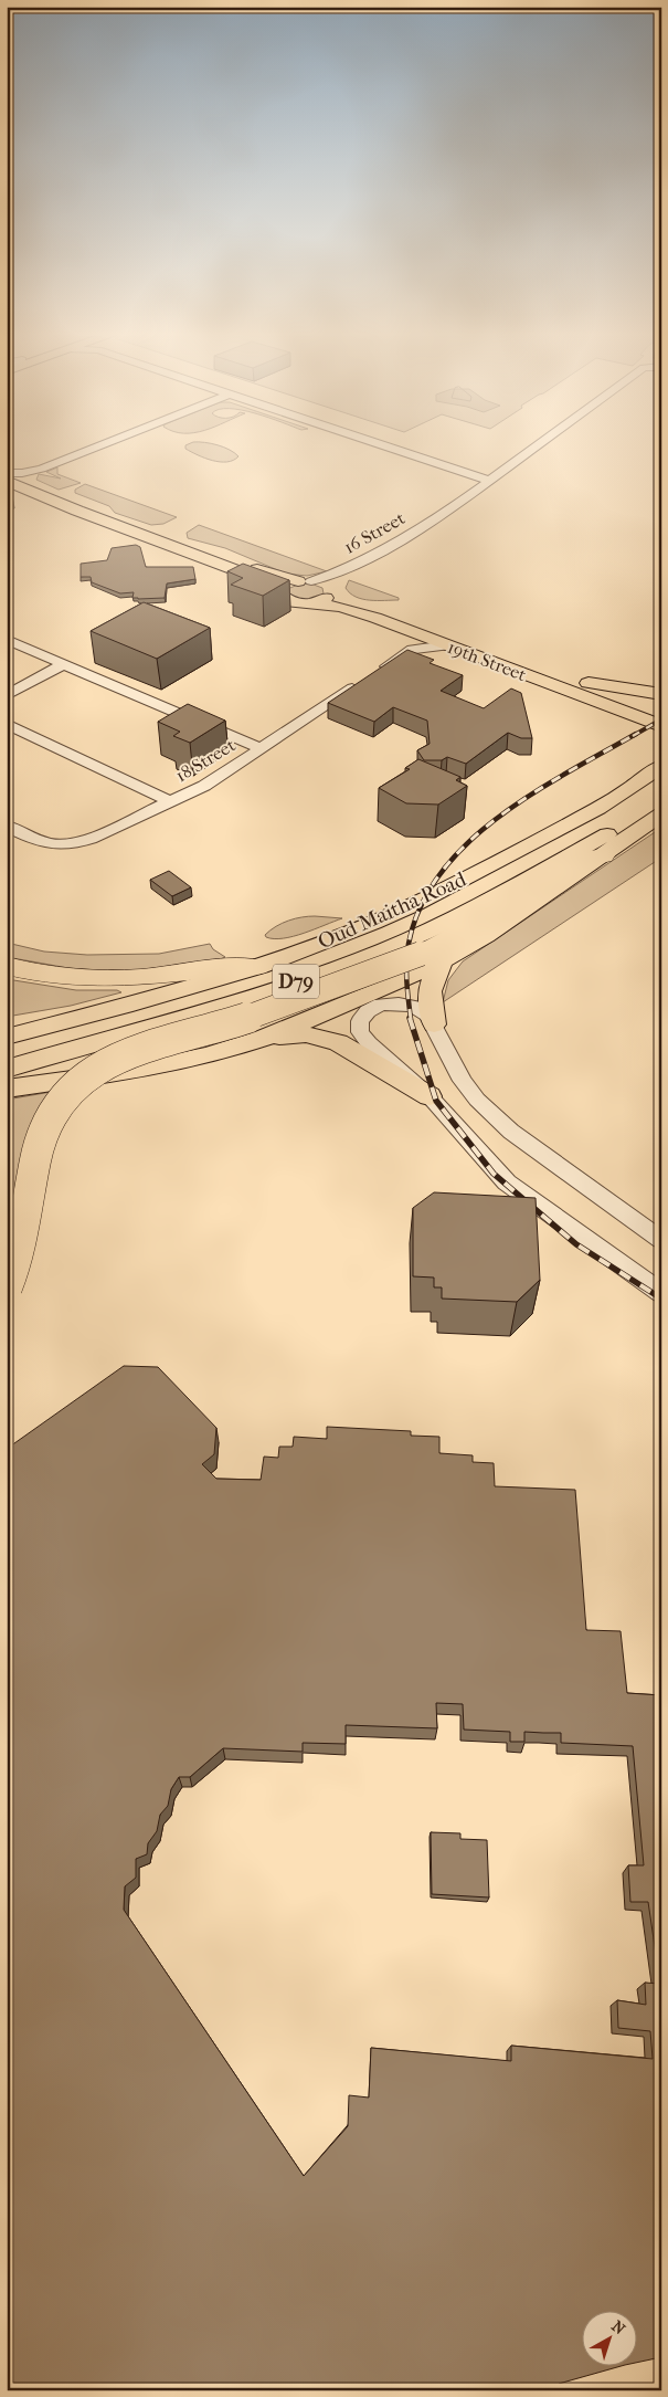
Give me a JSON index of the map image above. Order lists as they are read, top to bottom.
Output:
{
  "streets": {
    "main road": ["19th Street", "Oud Maitha Road", "D79"],
    "street": ["16 Street", "18 Street"]
  },
  "crossings": [
    ["16 Street", "19th Street"],
    ["19th Street", "18 Street"],
    ["19th Street", "Oud Maitha Road"]
  ],
  "north": "top right"
}
